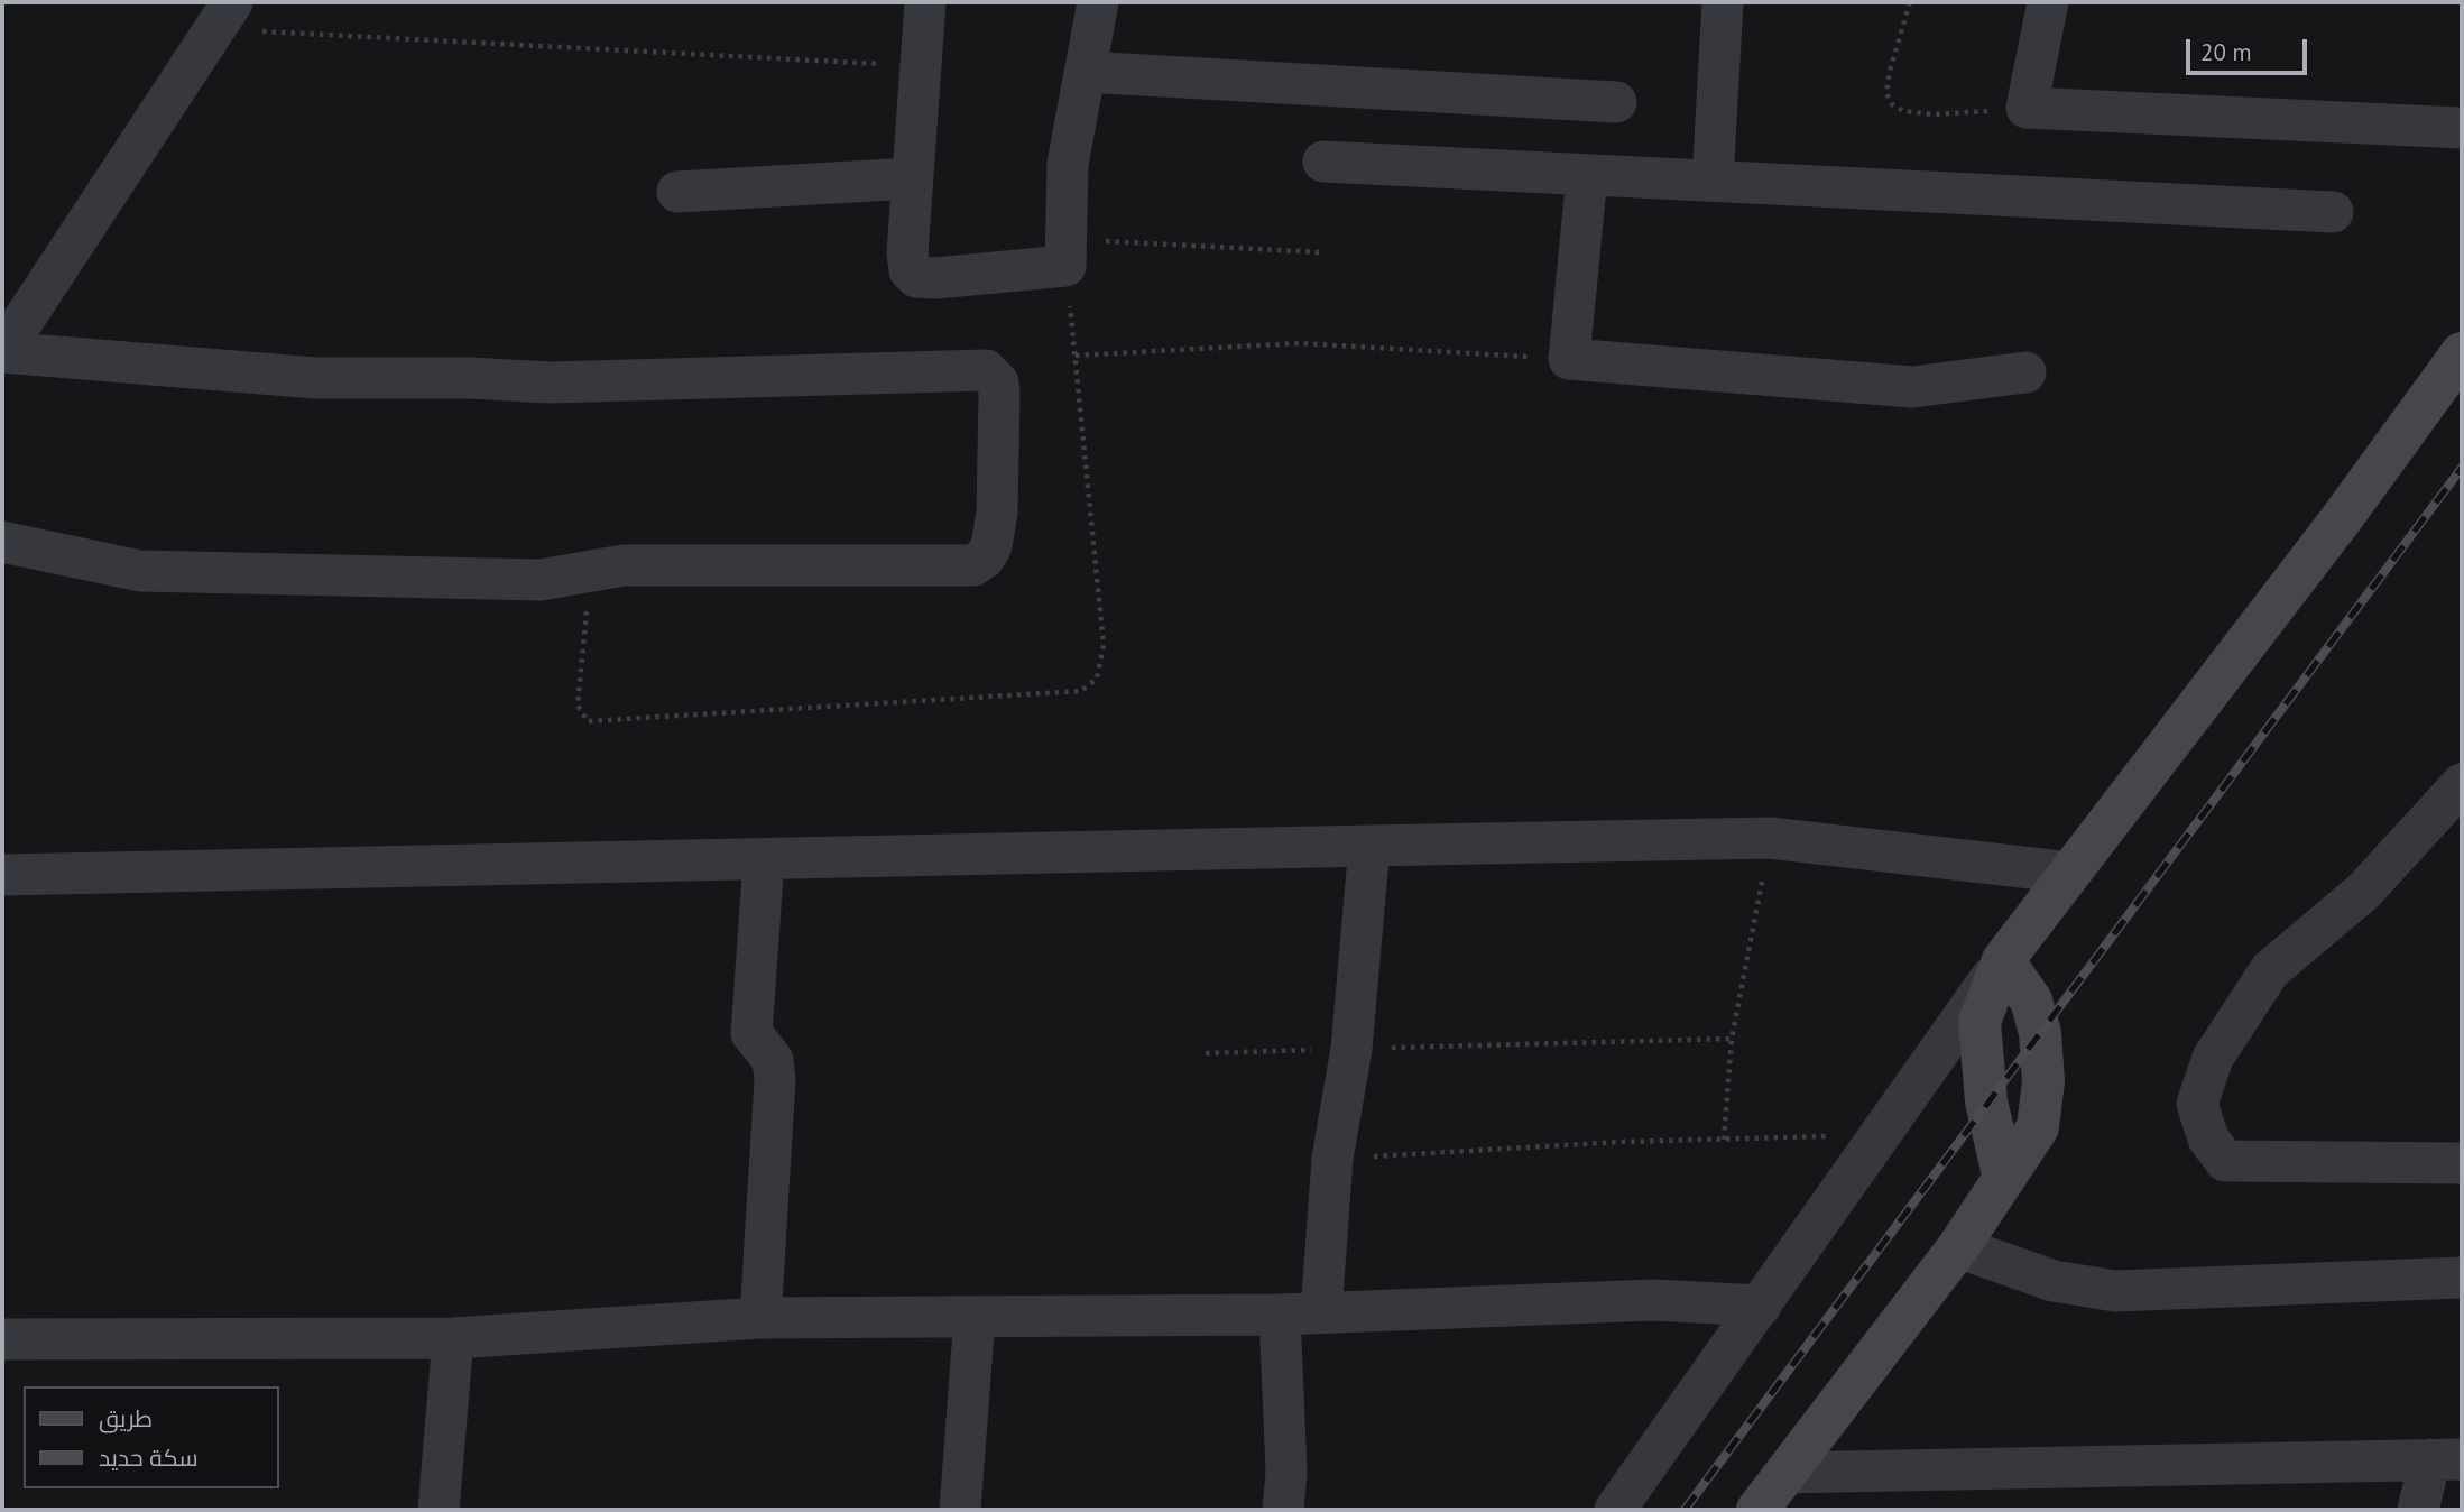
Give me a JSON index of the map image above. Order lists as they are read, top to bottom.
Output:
{
  "legend": ["طريق", "سكة حديد"],
  "scale_bar": "20 m"
}
